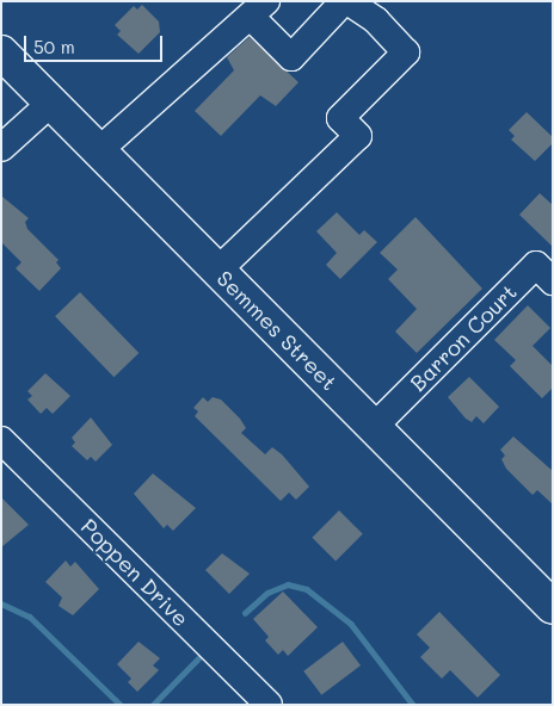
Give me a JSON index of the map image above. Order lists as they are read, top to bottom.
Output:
{
  "streets": {
    "main road": ["Semmes Street"],
    "street": ["Barron Court", "Poppen Drive"]
  },
  "crossings": [
    ["Semmes Street", "Barron Court"]
  ],
  "scale_bar": "50 m"
}
